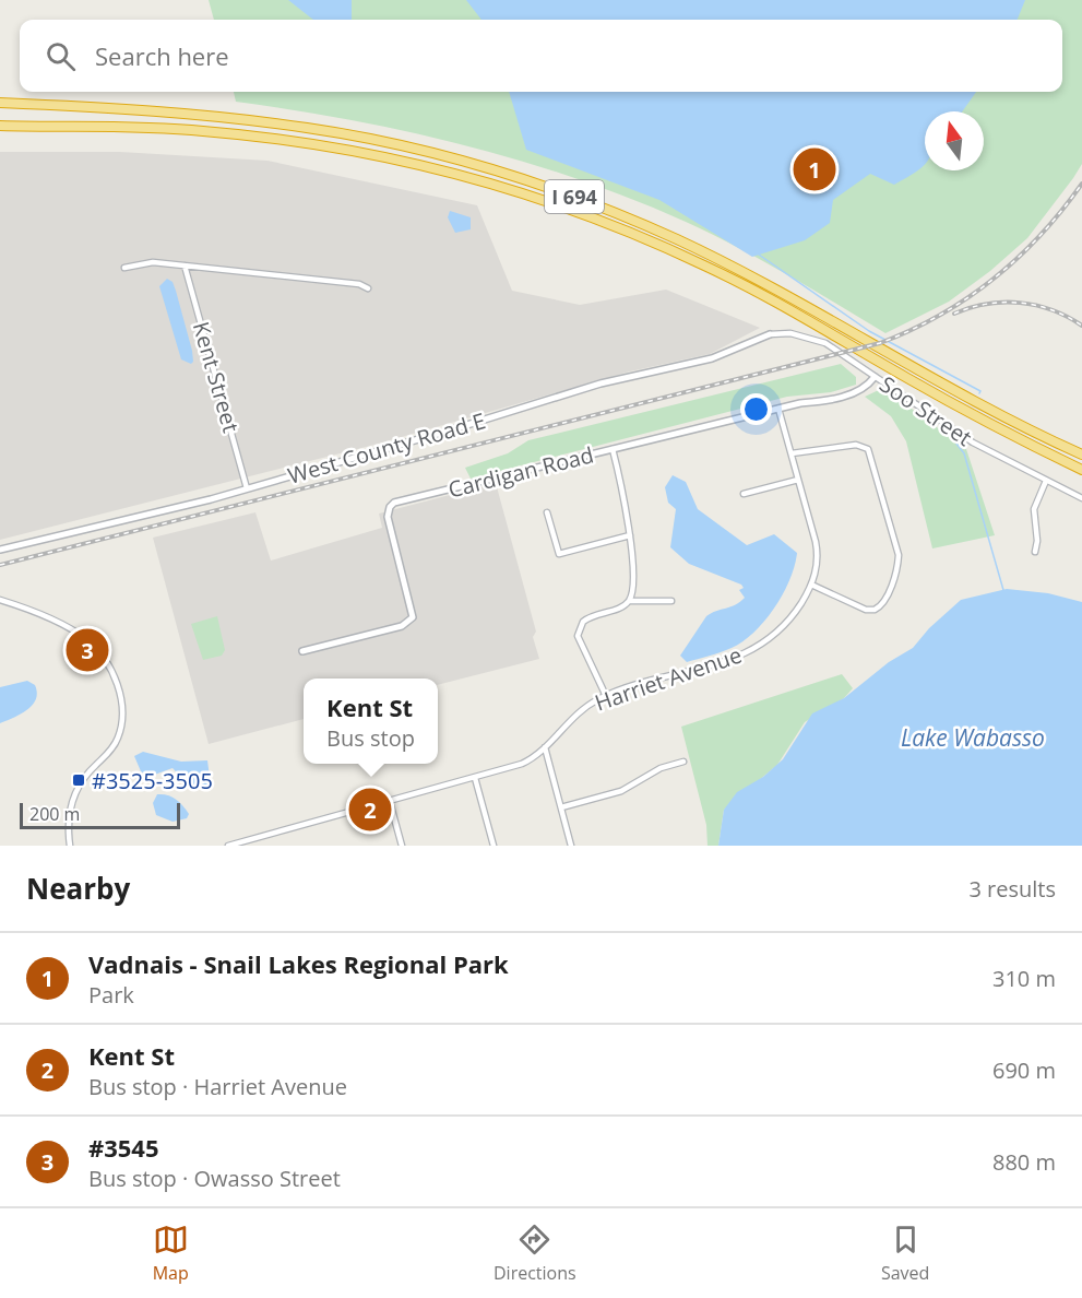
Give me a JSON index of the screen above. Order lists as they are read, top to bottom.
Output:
{
  "streets": {
    "highway": ["I 694"],
    "street": [
      "Kent Street",
      "Soo Street",
      "West County Road E",
      "Cardigan Road",
      "Harriet Avenue"
    ]
  },
  "crossings": [
    ["Kent Street", "West County Road E"],
    ["Soo Street", "West County Road E"],
    ["Soo Street", "Cardigan Road"],
    ["Cardigan Road", "Harriet Avenue"]
  ],
  "water": ["Lake Wabasso"],
  "places": {
    "transit": ["#3525-3505"]
  },
  "scale_bar": "200 m",
  "north": "top",
  "page": {
    "search": "Search here",
    "pins": ["1", "3", "2"],
    "popup": ["Kent St", "Bus stop"],
    "scale": "200 m",
    "heading": ["Nearby", "3 results"],
    "list": [
      {
        "mark": "1",
        "name": "Vadnais - Snail Lakes Regional Park",
        "note": "Park",
        "value": "310 m"
      },
      {
        "mark": "2",
        "name": "Kent St",
        "note": "Bus stop · Harriet Avenue",
        "value": "690 m"
      },
      {
        "mark": "3",
        "name": "#3545",
        "note": "Bus stop · Owasso Street",
        "value": "880 m"
      }
    ],
    "nav": ["Map", "Directions", "Saved"]
  }
}
